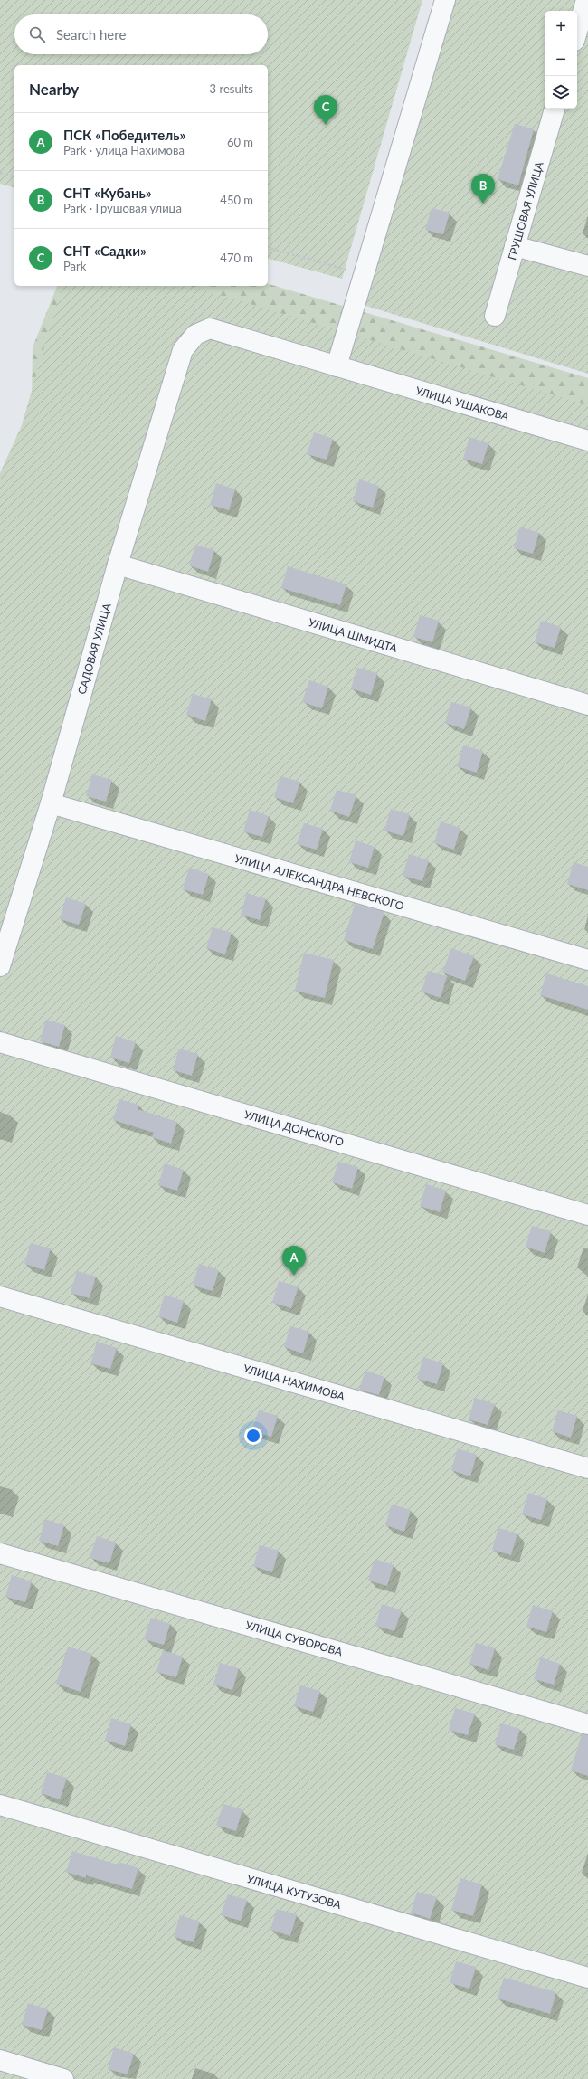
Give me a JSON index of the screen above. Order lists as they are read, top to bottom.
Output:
{
  "streets": {
    "street": [
      "ГРУШОВАЯ УЛИЦА",
      "УЛИЦА УШАКОВА",
      "УЛИЦА ШМИДТА",
      "САДОВАЯ УЛИЦА",
      "УЛИЦА АЛЕКСАНДРА НЕВСКОГО",
      "УЛИЦА ДОНСКОГО",
      "УЛИЦА НАХИМОВА",
      "УЛИЦА СУВОРОВА",
      "УЛИЦА КУТУЗОВА"
    ]
  },
  "crossings": [
    ["УЛИЦА УШАКОВА", "САДОВАЯ УЛИЦА"],
    ["УЛИЦА ШМИДТА", "САДОВАЯ УЛИЦА"],
    ["САДОВАЯ УЛИЦА", "УЛИЦА АЛЕКСАНДРА НЕВСКОГО"]
  ],
  "page": {
    "map_buttons": ["+", "−"],
    "search": "Search here",
    "heading": ["Nearby", "3 results"],
    "pins": ["C", "B", "A"],
    "list": [
      {
        "mark": "A",
        "name": "ПСК «Победитель»",
        "note": "Park · улица Нахимова",
        "value": "60 m"
      },
      {
        "mark": "B",
        "name": "СНТ «Кубань»",
        "note": "Park · Грушовая улица",
        "value": "450 m"
      },
      {
        "mark": "C",
        "name": "СНТ «Садки»",
        "note": "Park",
        "value": "470 m"
      }
    ]
  }
}
